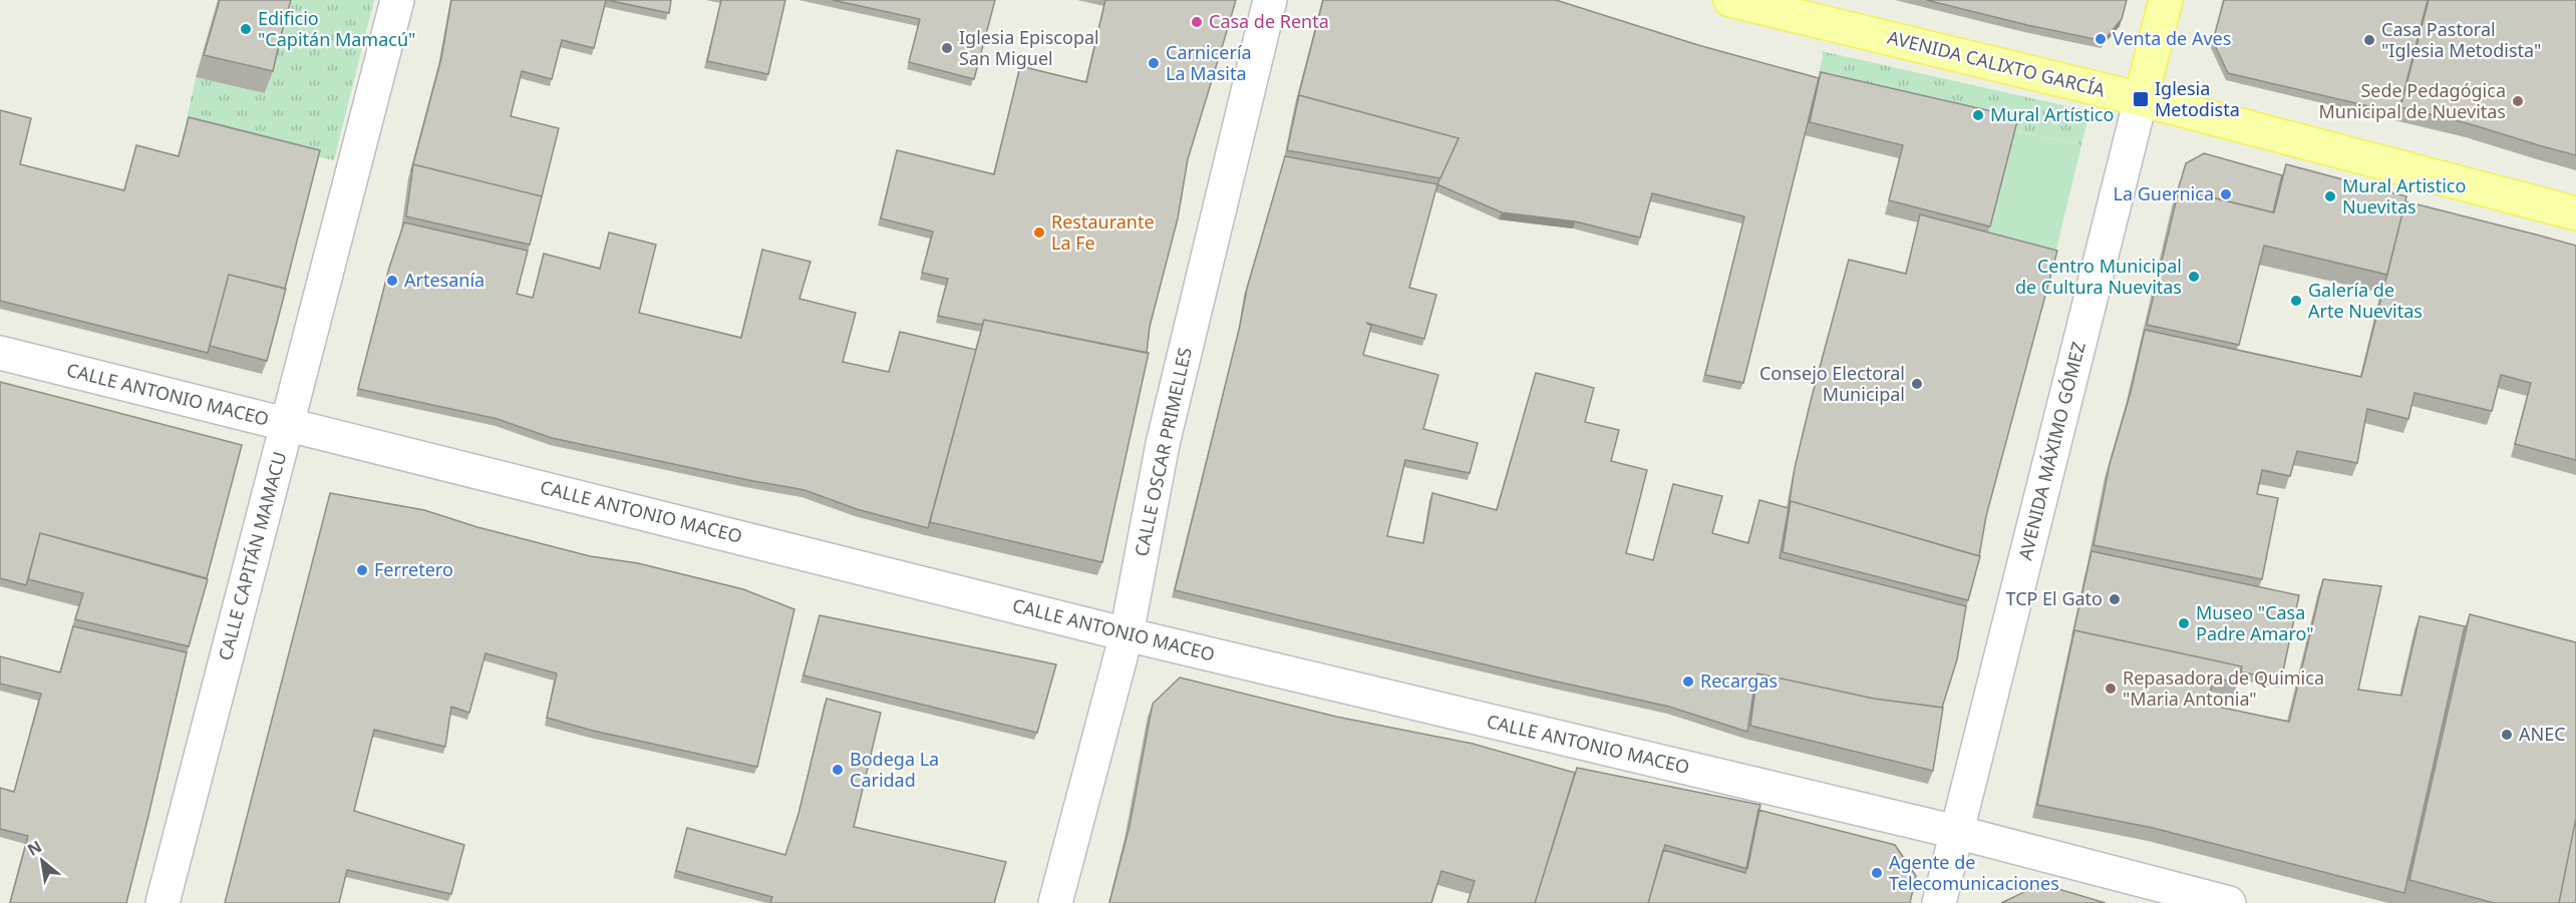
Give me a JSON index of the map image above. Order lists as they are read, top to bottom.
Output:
{
  "streets": {
    "main road": ["AVENIDA CALIXTO GARCÍA", "AVENIDA MÁXIMO GÓMEZ"],
    "street": ["CALLE ANTONIO MACEO", "CALLE OSCAR PRIMELLES", "CALLE CAPITÁN MAMACU"]
  },
  "crossings": [
    ["AVENIDA CALIXTO GARCÍA", "AVENIDA MÁXIMO GÓMEZ"],
    ["CALLE ANTONIO MACEO", "AVENIDA MÁXIMO GÓMEZ"],
    ["CALLE ANTONIO MACEO", "CALLE OSCAR PRIMELLES"],
    ["CALLE ANTONIO MACEO", "CALLE CAPITÁN MAMACU"]
  ],
  "places": {
    "other": [
      "Casa de Renta",
      "Edificio \"Capitán Mamacú\"",
      "Venta de Aves",
      "Casa Pastoral \"Iglesia Metodista\"",
      "Iglesia Episcopal San Miguel",
      "Carnicería La Masita",
      "Sede Pedagógica Municipal de Nuevitas",
      "Mural Artístico",
      "La Guernica",
      "Mural Artistico Nuevitas",
      "Restaurante La Fe",
      "Centro Municipal de Cultura Nuevitas",
      "Artesanía",
      "Galería de Arte Nuevitas",
      "Consejo Electoral Municipal",
      "Ferretero",
      "TCP El Gato",
      "Museo \"Casa Padre Amaro\"",
      "Recargas",
      "Repasadora de Quimica \"Maria Antonia\"",
      "ANEC",
      "Bodega La Caridad",
      "Agente de Telecomunicaciones"
    ],
    "transit": ["Iglesia Metodista"]
  },
  "north": "top left"
}
